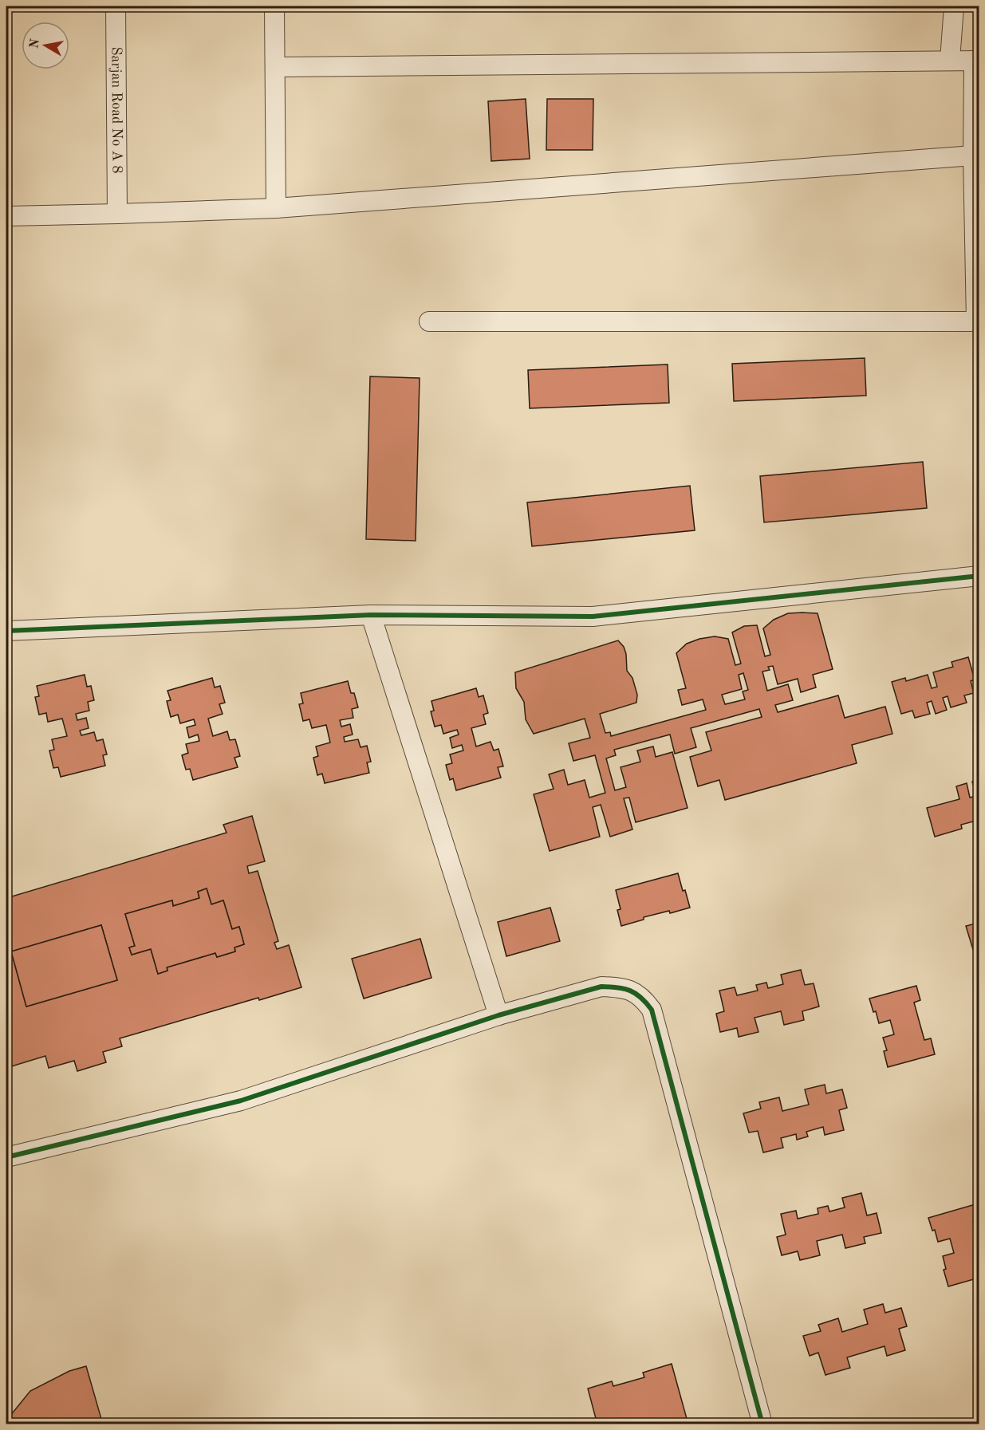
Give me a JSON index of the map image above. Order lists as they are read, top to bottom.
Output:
{
  "streets": {
    "street": ["Sarjan Road No A 8"]
  },
  "north": "left"
}
